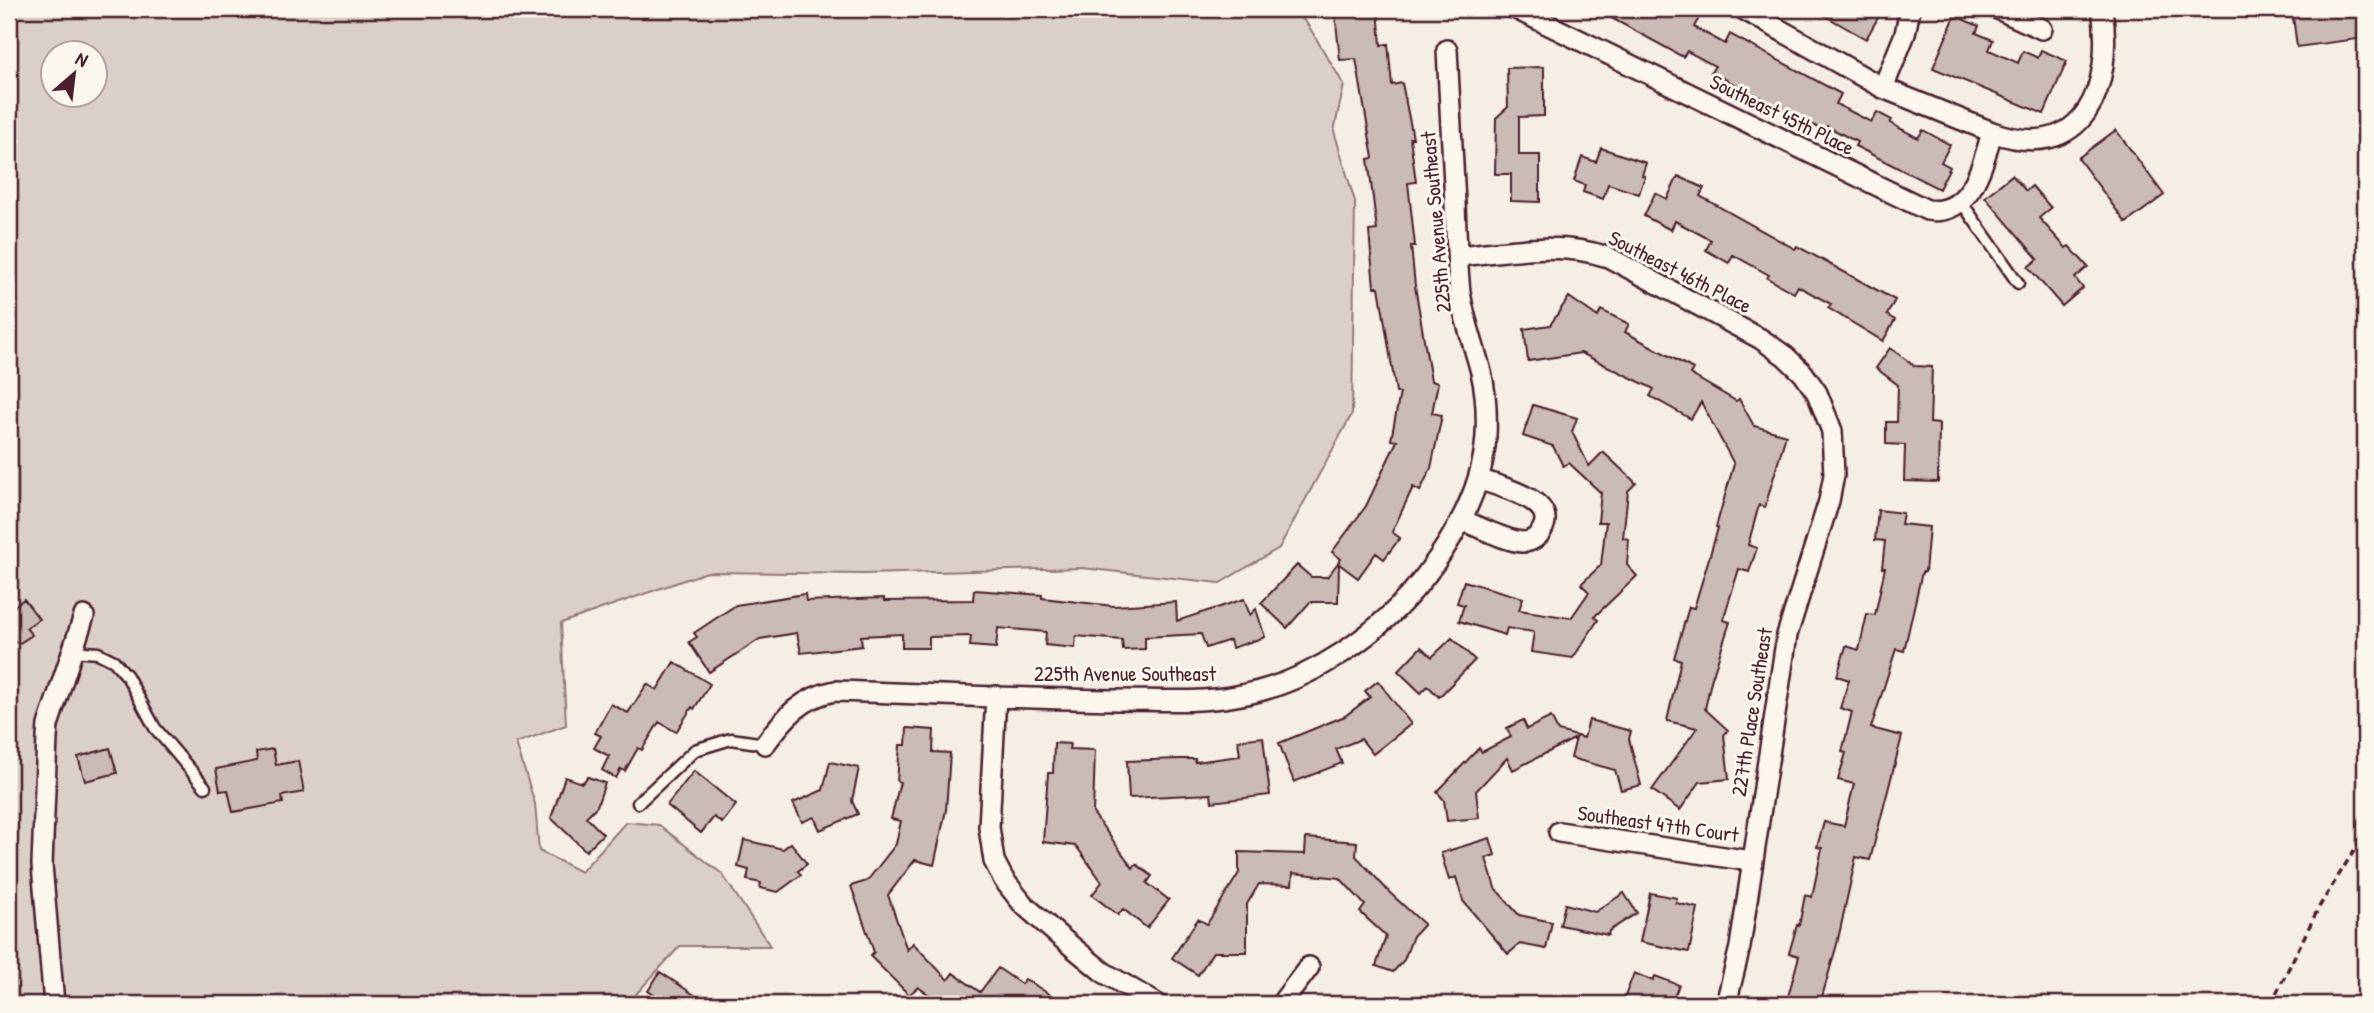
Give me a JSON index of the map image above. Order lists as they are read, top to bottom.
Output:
{
  "streets": {
    "street": [
      "Southeast 45th Place",
      "225th Avenue Southeast",
      "Southeast 46th Place",
      "227th Place Southeast",
      "Southeast 47th Court"
    ]
  },
  "crossings": [
    ["225th Avenue Southeast", "Southeast 46th Place"],
    ["Southeast 46th Place", "227th Place Southeast"],
    ["227th Place Southeast", "Southeast 47th Court"]
  ],
  "north": "top right"
}
